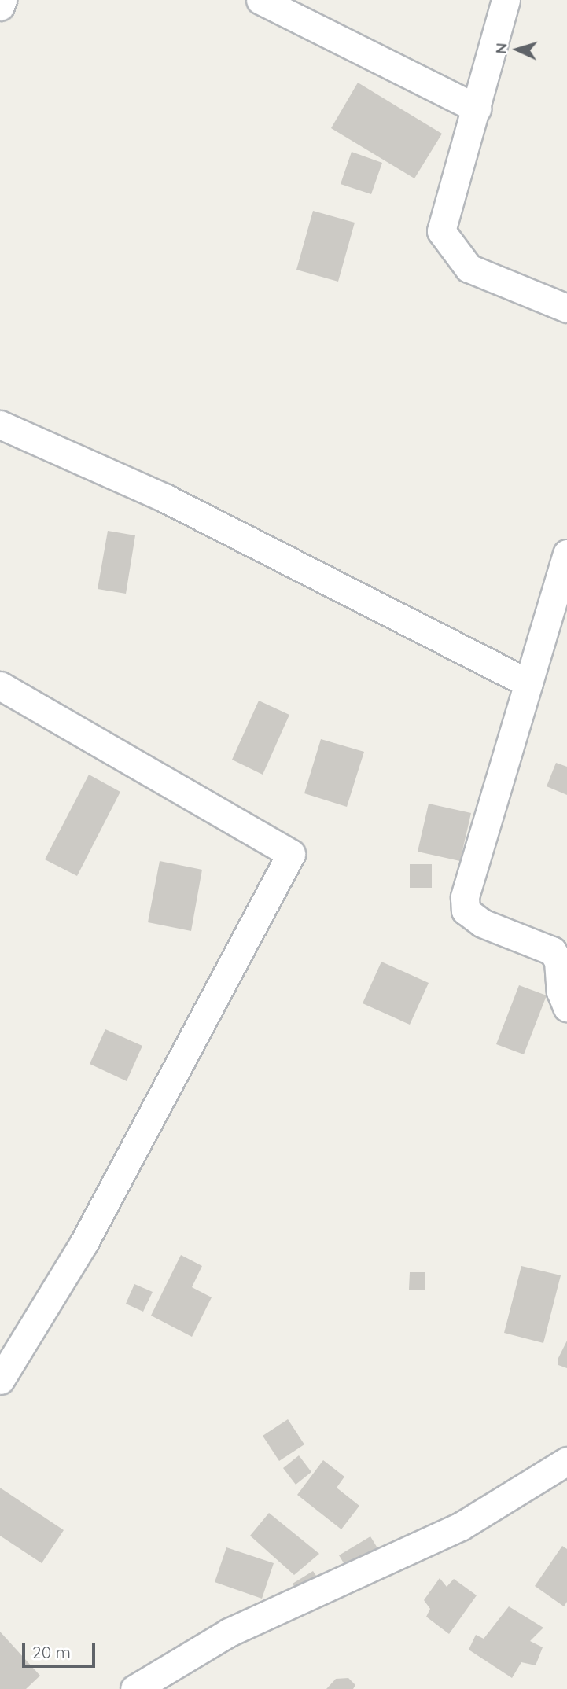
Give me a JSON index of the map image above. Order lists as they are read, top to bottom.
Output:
{
  "scale_bar": "20 m",
  "north": "left"
}
